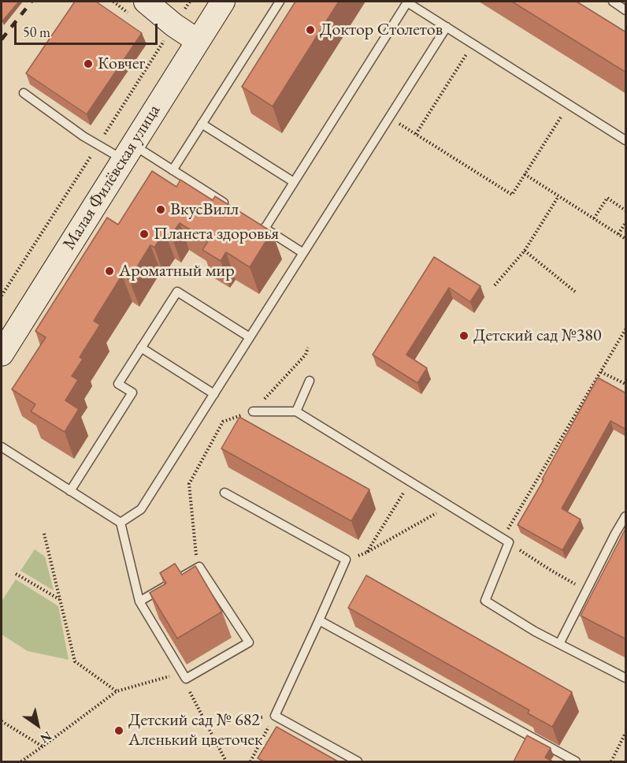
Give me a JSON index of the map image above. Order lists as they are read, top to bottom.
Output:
{
  "streets": {
    "street": ["Малая Филёвская улица"]
  },
  "places": [
    "Доктор Столетов",
    "Ковчег",
    "ВкусВилл",
    "Планета здоровья",
    "Ароматный мир",
    "Детский сад №380",
    "Детский сад № 682 Аленький цветочек"
  ],
  "scale_bar": "50 m",
  "north": "bottom right"
}
